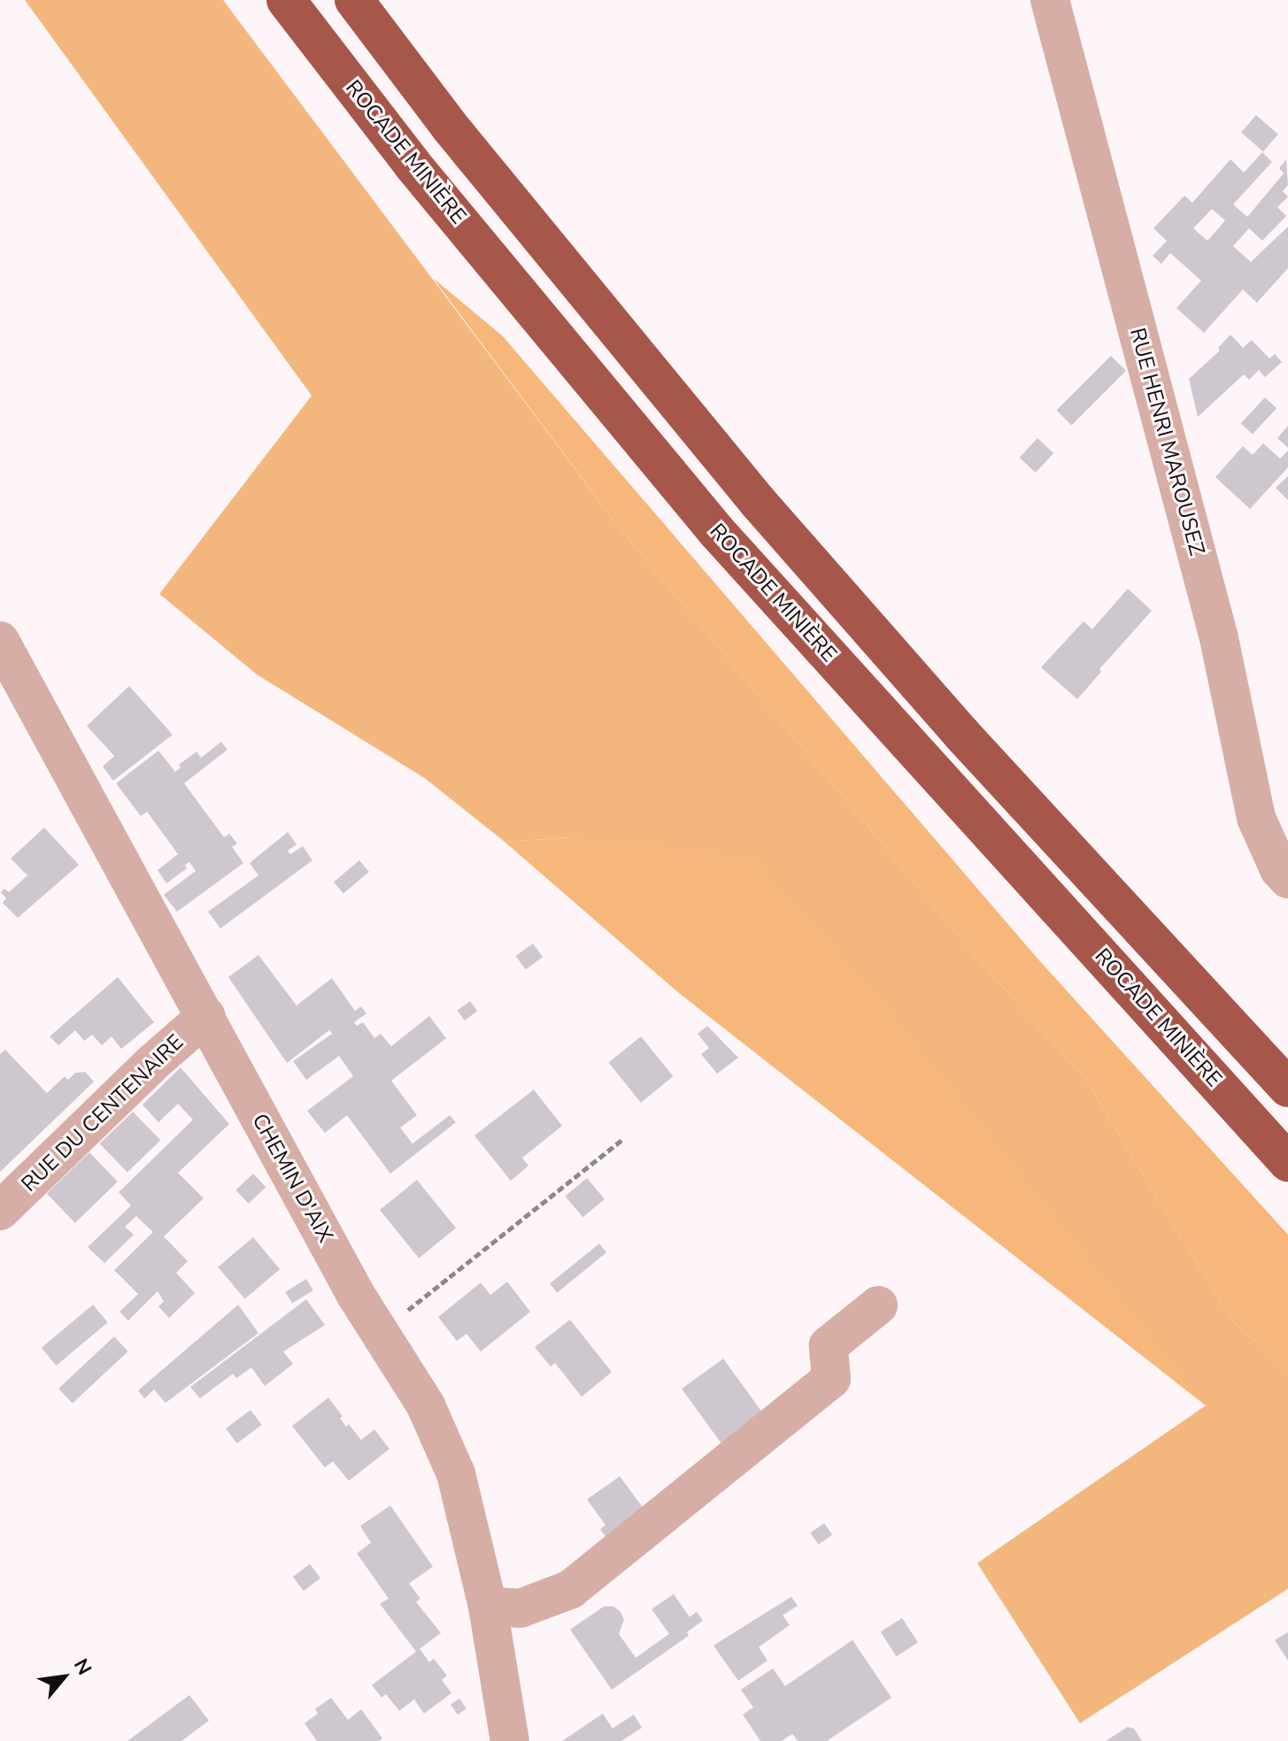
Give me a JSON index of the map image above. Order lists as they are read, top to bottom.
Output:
{
  "streets": {
    "highway": ["ROCADE MINIÈRE"],
    "street": ["RUE HENRI MAROUSEZ", "RUE DU CENTENAIRE", "CHEMIN D'AIX"]
  },
  "crossings": [
    ["RUE DU CENTENAIRE", "CHEMIN D'AIX"]
  ],
  "north": "top right"
}
